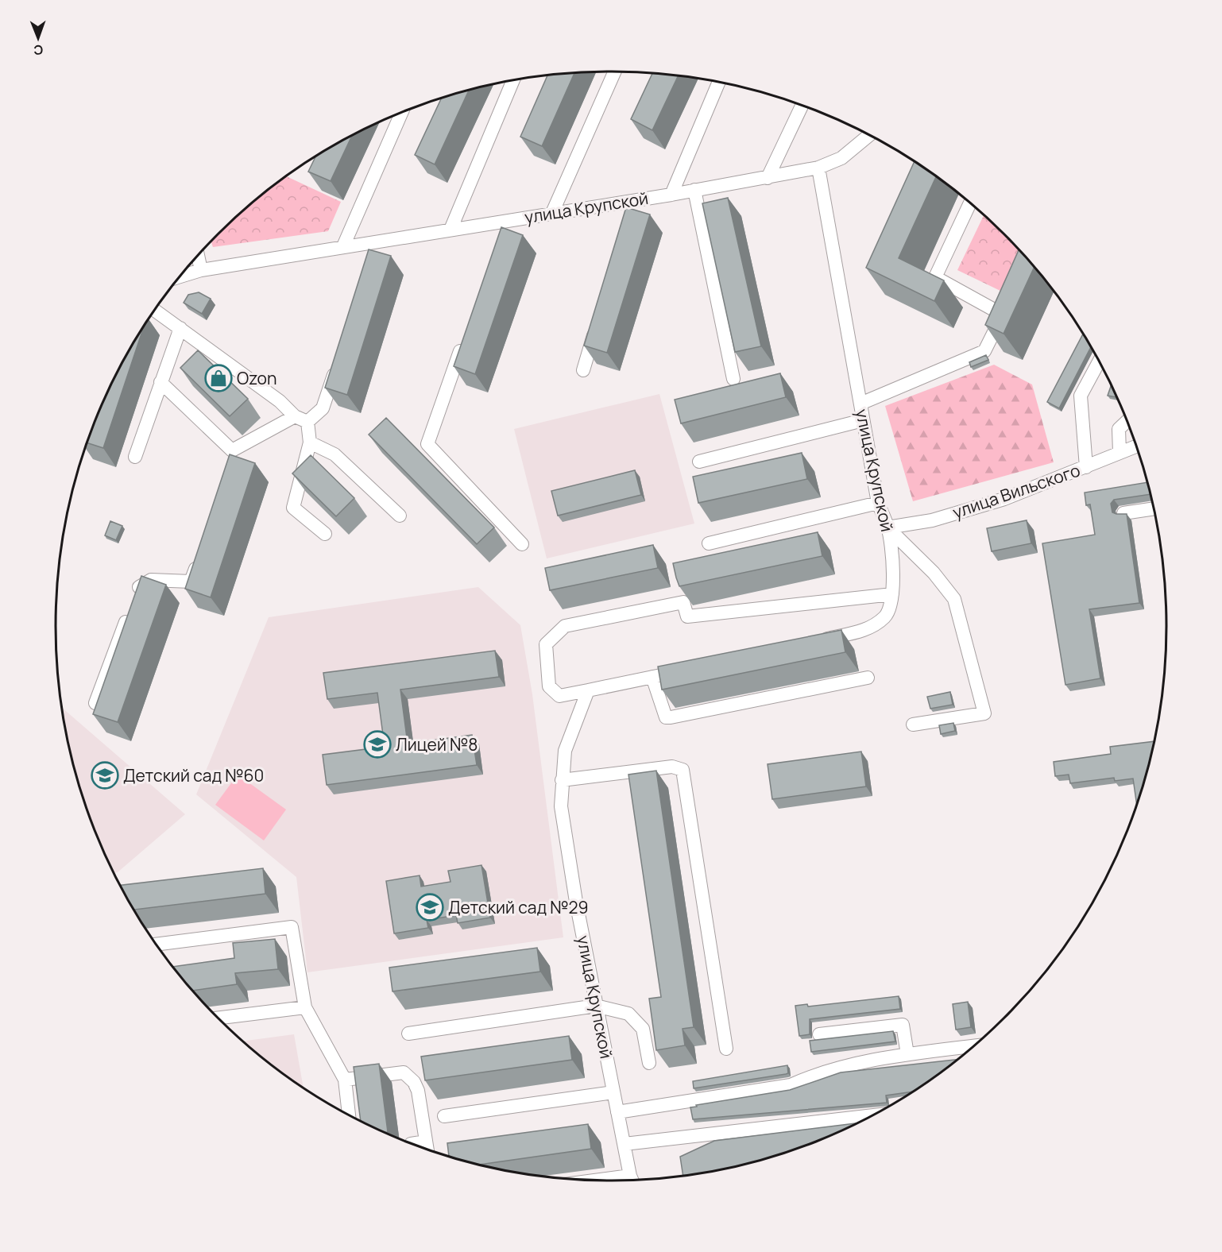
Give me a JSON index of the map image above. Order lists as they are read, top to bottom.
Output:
{
  "streets": {
    "street": ["улица Крупской", "улица Вильского"]
  },
  "crossings": [
    ["улица Крупской", "улица Вильского"]
  ],
  "places": {
    "shop": ["Ozon"],
    "school or university": ["Лицей №8", "Детский сад №60", "Детский сад №29"]
  },
  "north": "bottom"
}
